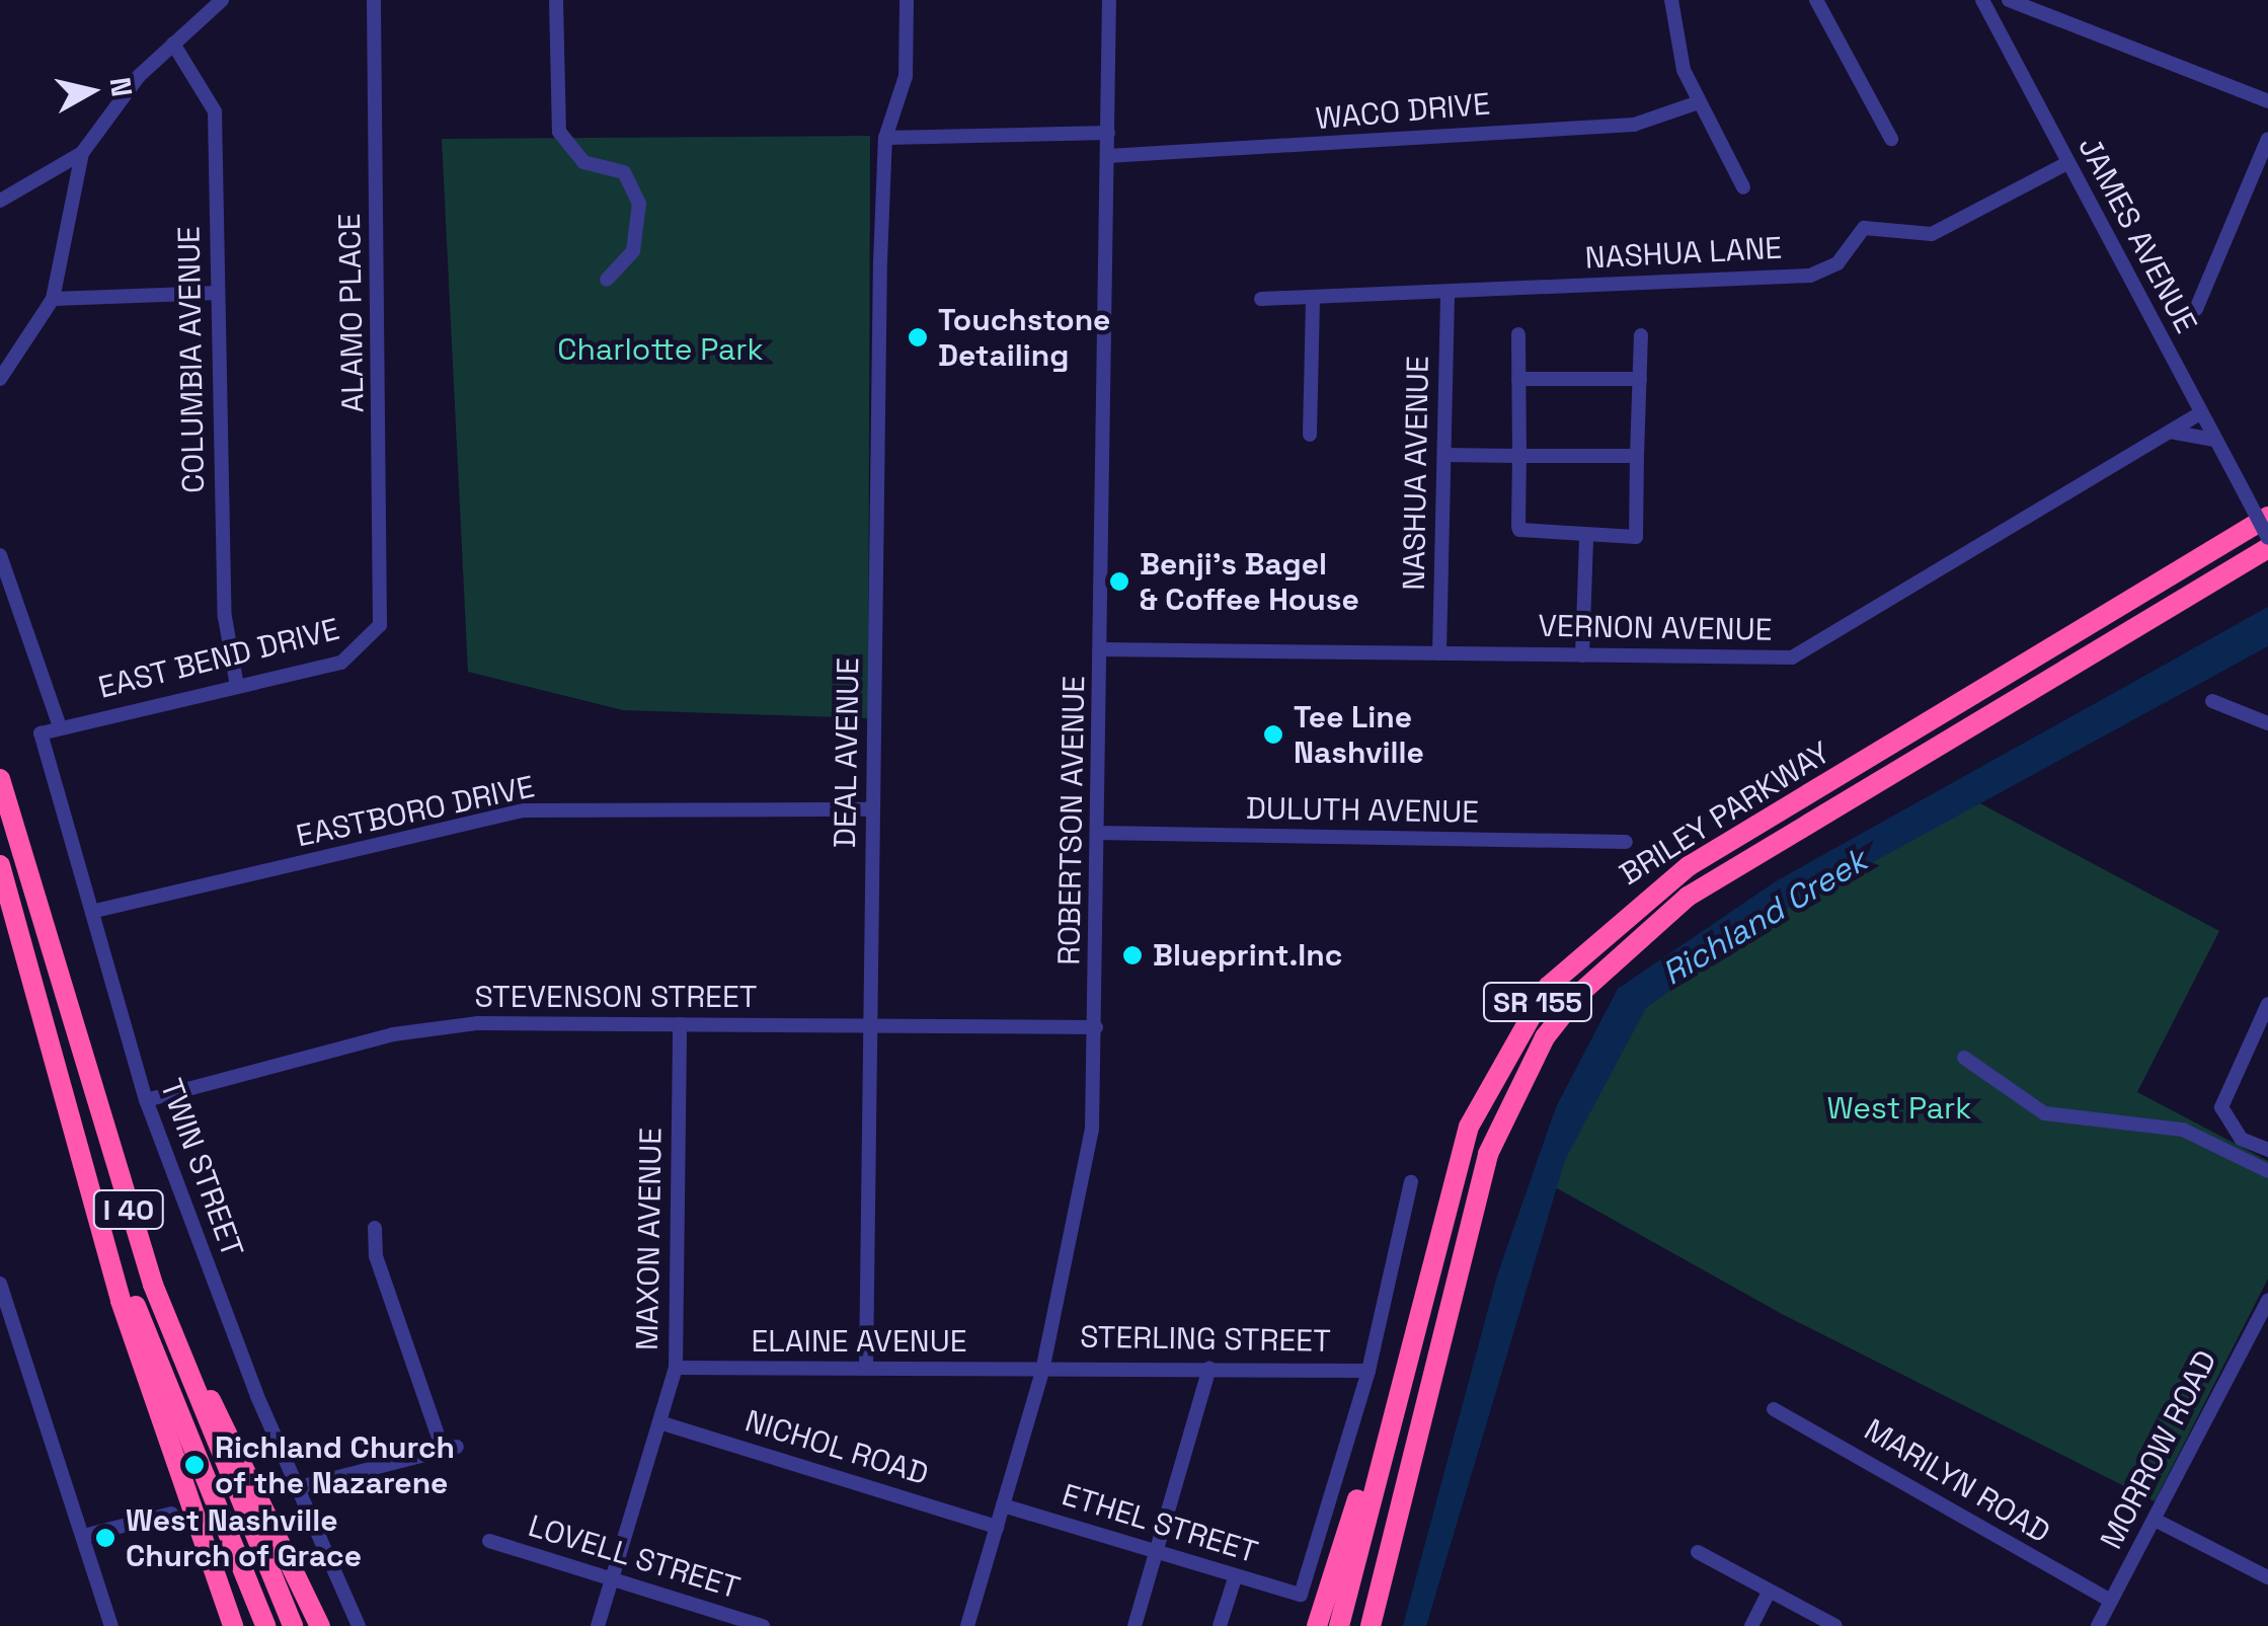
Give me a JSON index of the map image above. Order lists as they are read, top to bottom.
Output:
{
  "streets": {
    "highway": ["BRILEY PARKWAY", "SR 155", "I 40"],
    "street": [
      "WACO DRIVE",
      "JAMES AVENUE",
      "NASHUA LANE",
      "ALAMO PLACE",
      "COLUMBIA AVENUE",
      "NASHUA AVENUE",
      "VERNON AVENUE",
      "EAST BEND DRIVE",
      "DEAL AVENUE",
      "DULUTH AVENUE",
      "EASTBORO DRIVE",
      "ROBERTSON AVENUE",
      "STEVENSON STREET",
      "TWIN STREET",
      "MAXON AVENUE",
      "STERLING STREET",
      "ELAINE AVENUE",
      "NICHOL ROAD",
      "MORROW ROAD",
      "MARILYN ROAD",
      "ETHEL STREET",
      "LOVELL STREET"
    ]
  },
  "crossings": [
    ["WACO DRIVE", "ROBERTSON AVENUE"],
    ["JAMES AVENUE", "NASHUA LANE"],
    ["JAMES AVENUE", "VERNON AVENUE"],
    ["NASHUA LANE", "NASHUA AVENUE"],
    ["ALAMO PLACE", "EAST BEND DRIVE"],
    ["COLUMBIA AVENUE", "EAST BEND DRIVE"],
    ["NASHUA AVENUE", "VERNON AVENUE"],
    ["VERNON AVENUE", "ROBERTSON AVENUE"],
    ["EAST BEND DRIVE", "TWIN STREET"],
    ["DEAL AVENUE", "EASTBORO DRIVE"],
    ["DEAL AVENUE", "STEVENSON STREET"],
    ["DEAL AVENUE", "ELAINE AVENUE"],
    ["DULUTH AVENUE", "ROBERTSON AVENUE"],
    ["EASTBORO DRIVE", "TWIN STREET"],
    ["ROBERTSON AVENUE", "STEVENSON STREET"],
    ["ROBERTSON AVENUE", "STERLING STREET"],
    ["ROBERTSON AVENUE", "ELAINE AVENUE"],
    ["ROBERTSON AVENUE", "NICHOL ROAD"],
    ["ROBERTSON AVENUE", "ETHEL STREET"],
    ["STEVENSON STREET", "TWIN STREET"],
    ["STEVENSON STREET", "MAXON AVENUE"],
    ["MAXON AVENUE", "ELAINE AVENUE"],
    ["MAXON AVENUE", "NICHOL ROAD"],
    ["MAXON AVENUE", "LOVELL STREET"],
    ["STERLING STREET", "ELAINE AVENUE"],
    ["STERLING STREET", "ETHEL STREET"],
    ["MORROW ROAD", "MARILYN ROAD"]
  ],
  "water": ["Richland Creek"],
  "parks": ["Charlotte Park", "West Park"],
  "places": [
    "Touchstone Detailing",
    "Benji's Bagel & Coffee House",
    "Tee Line Nashville",
    "Blueprint.Inc",
    "Richland Church of the Nazarene",
    "West Nashville Church of Grace"
  ],
  "north": "right"
}
